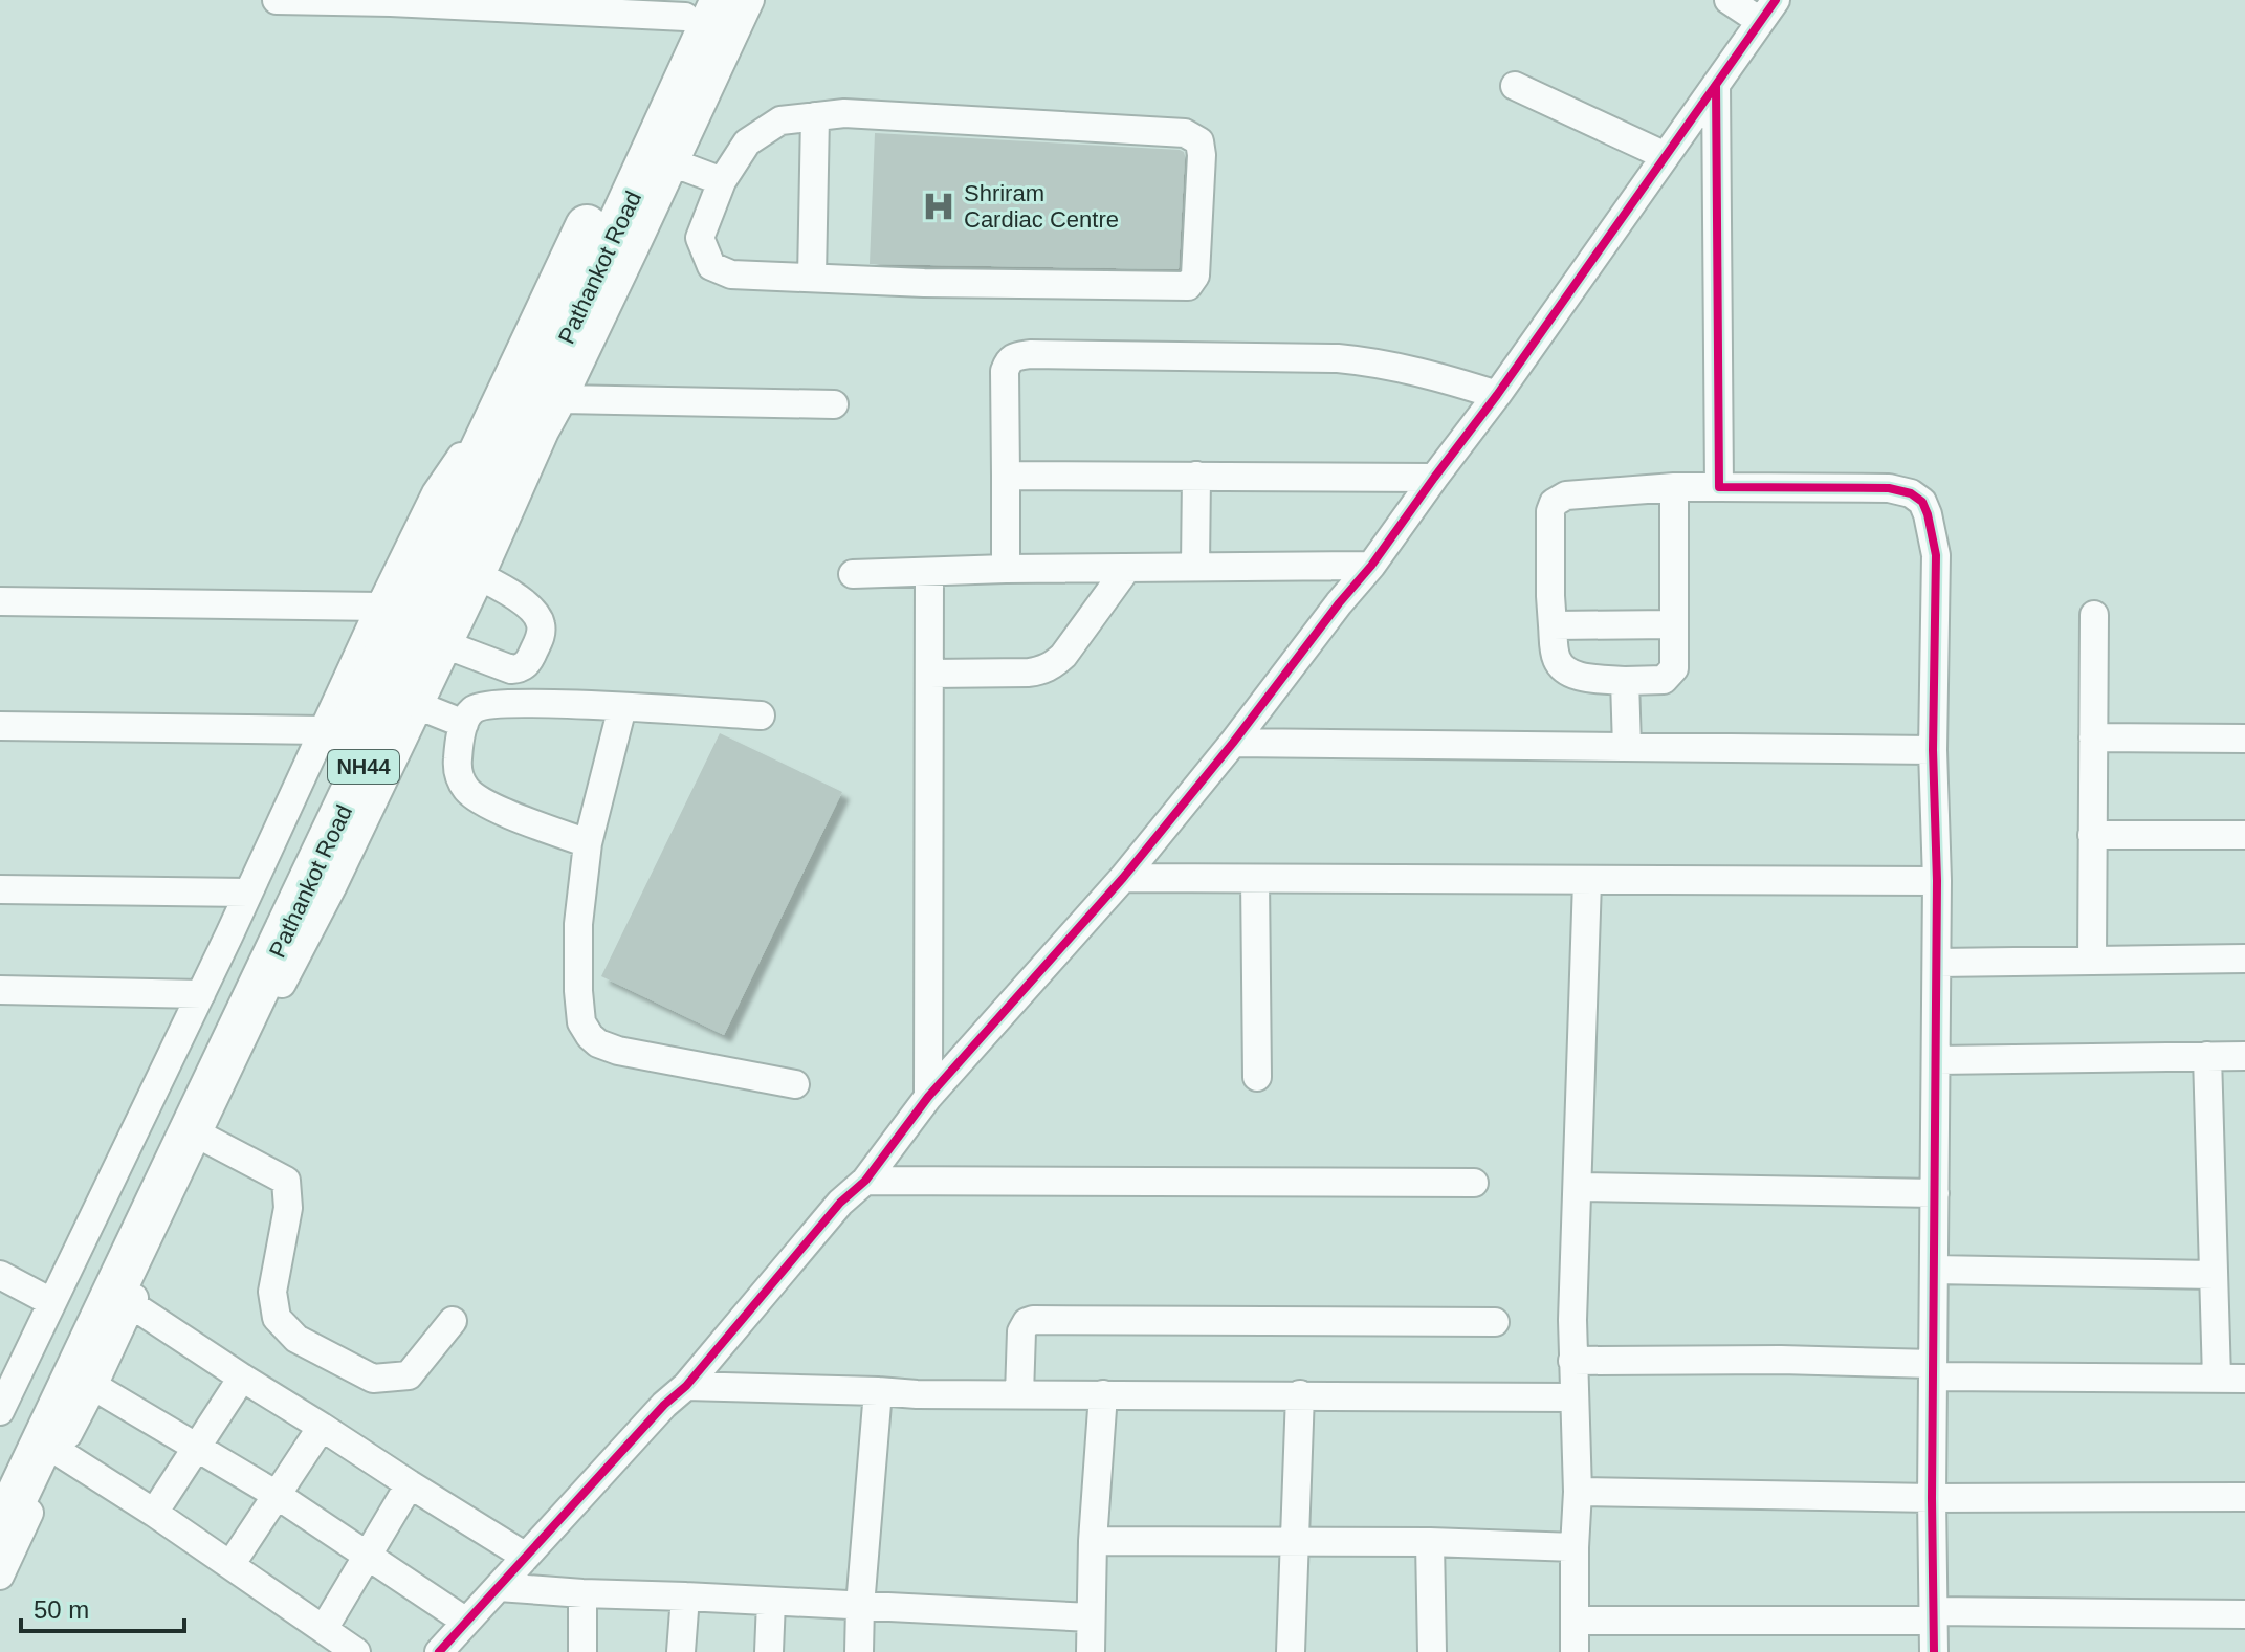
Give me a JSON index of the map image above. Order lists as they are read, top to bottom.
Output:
{
  "streets": {
    "highway": ["Pathankot Road", "NH44"]
  },
  "crossings": [
    ["Pathankot Road", "NH44"]
  ],
  "places": {
    "hospital": ["Shriram Cardiac Centre"]
  },
  "scale_bar": "50 m"
}
